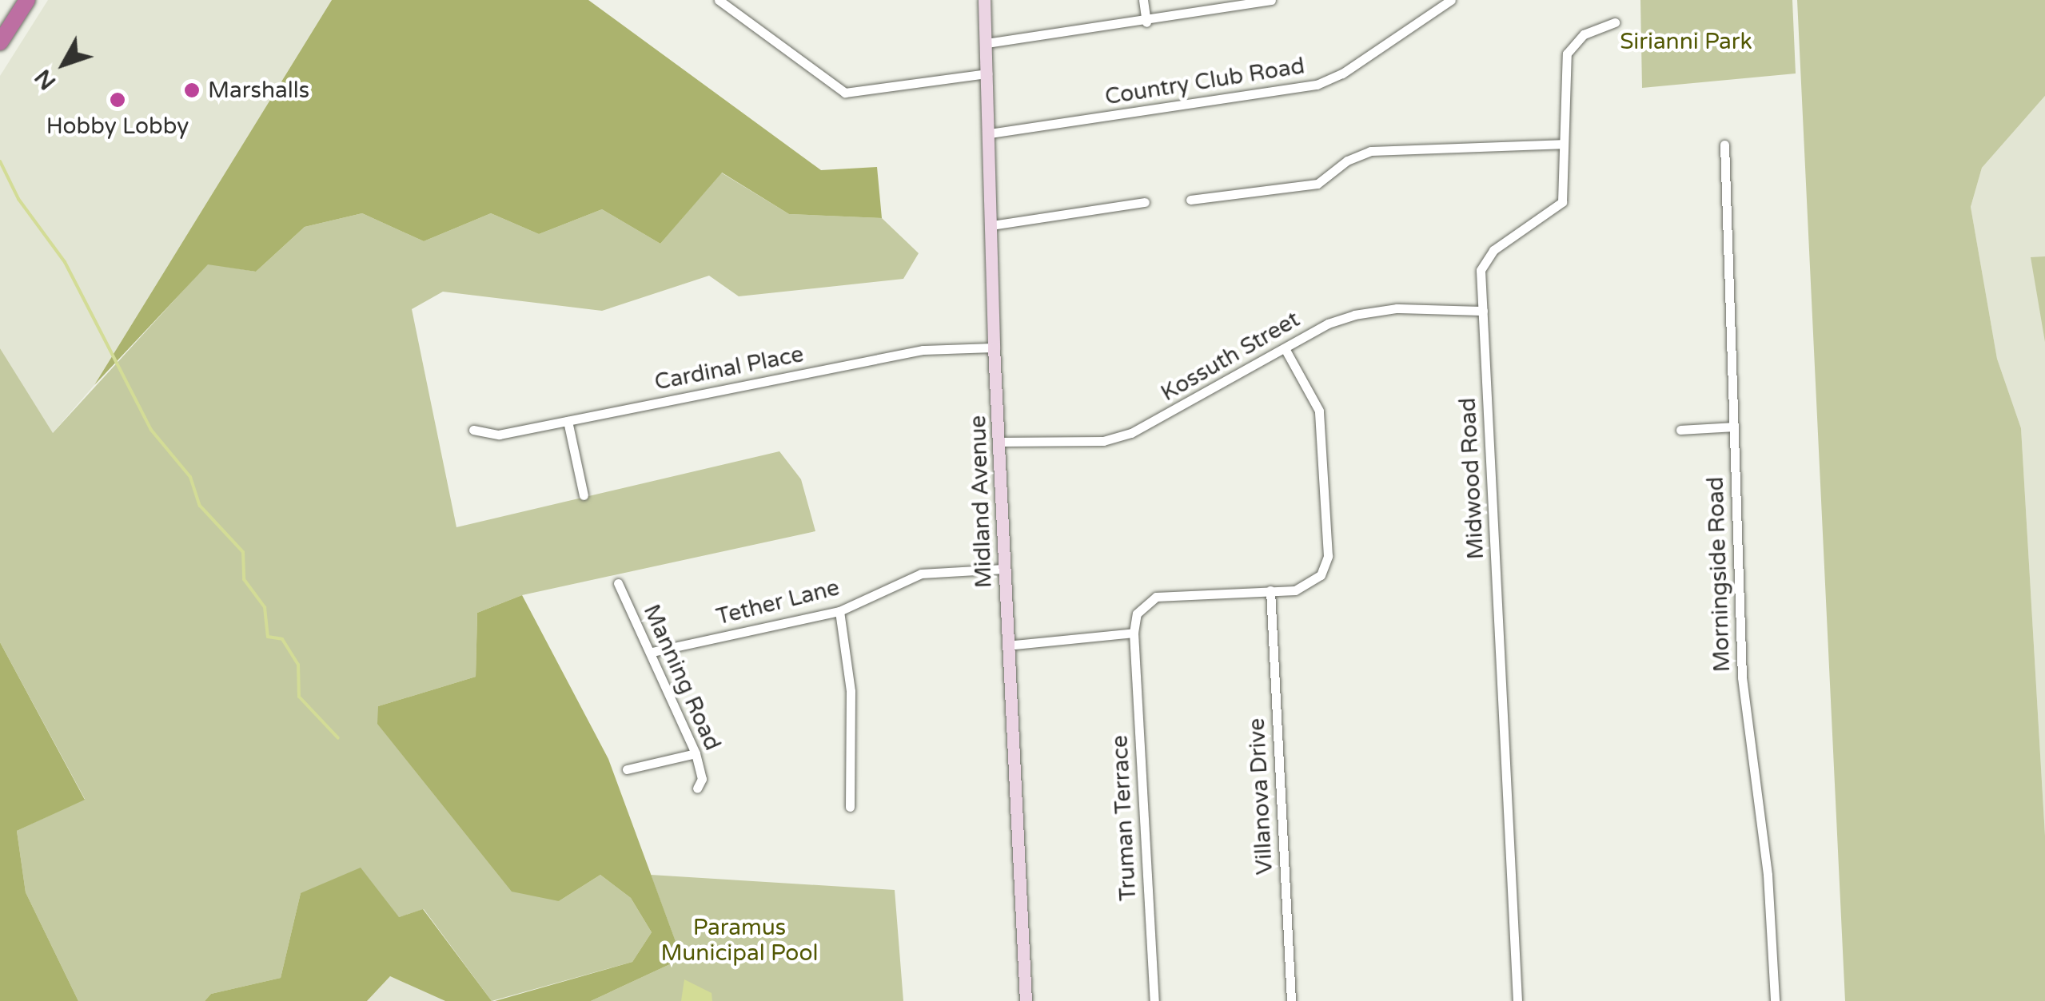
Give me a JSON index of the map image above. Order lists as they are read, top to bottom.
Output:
{
  "streets": {
    "street": [
      "Country Club Road",
      "Kossuth Street",
      "Cardinal Place",
      "Midwood Road",
      "Midland Avenue",
      "Morningside Road",
      "Tether Lane",
      "Manning Road",
      "Villanova Drive",
      "Truman Terrace"
    ]
  },
  "crossings": [
    ["Country Club Road", "Midland Avenue"],
    ["Kossuth Street", "Midwood Road"],
    ["Kossuth Street", "Midland Avenue"],
    ["Cardinal Place", "Midland Avenue"],
    ["Midland Avenue", "Tether Lane"],
    ["Tether Lane", "Manning Road"]
  ],
  "parks": ["Sirianni Park", "Paramus Municipal Pool"],
  "places": ["Marshalls", "Hobby Lobby"],
  "north": "bottom left"
}
